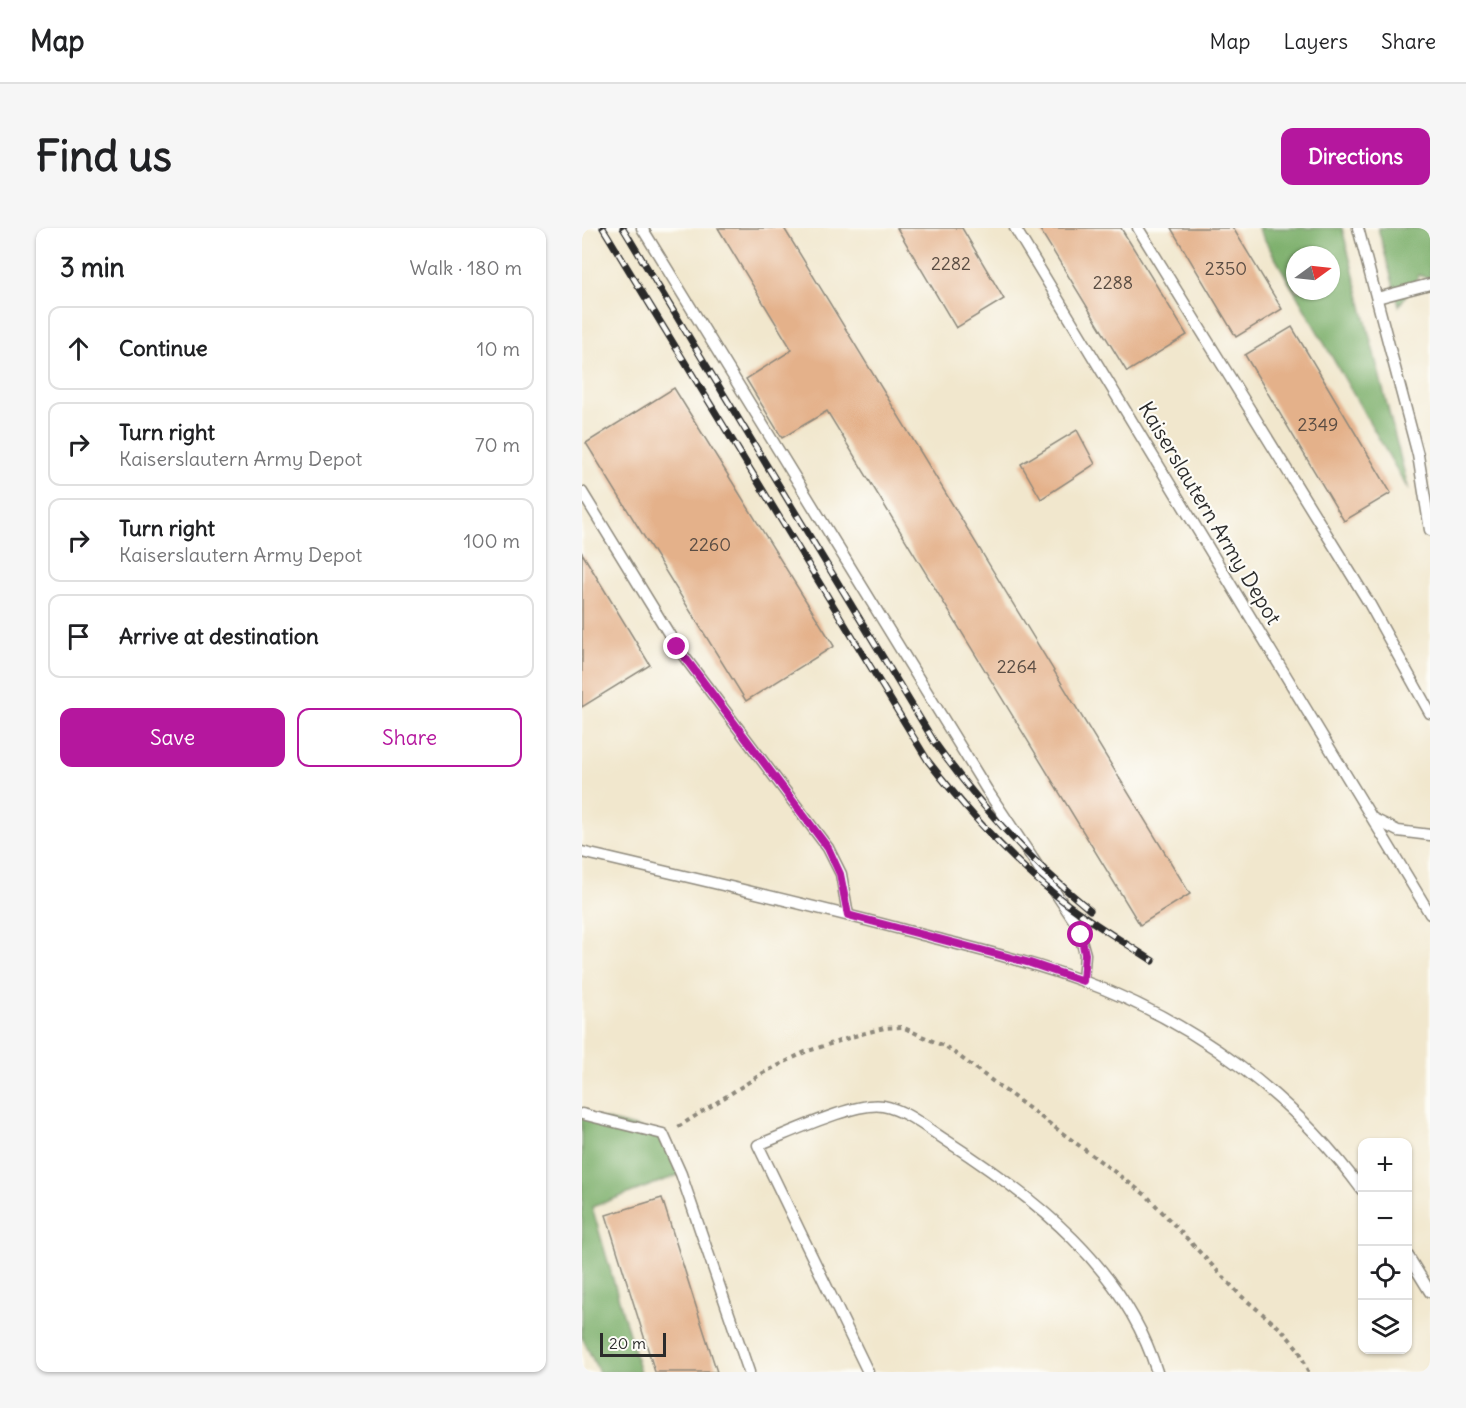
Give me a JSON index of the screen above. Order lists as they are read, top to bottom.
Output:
{
  "streets": {
    "lane": ["Kaiserslautern Army Depot"]
  },
  "house_numbers": [
    "2282",
    "2350",
    "2288",
    "2349",
    "2260",
    "2264"
  ],
  "scale_bar": "20 m",
  "north": "right",
  "page": {
    "header": "Map",
    "nav": ["Map", "Layers", "Share"],
    "buttons": [
      "Directions",
      ["Save", "Share"]
    ],
    "title": "Find us",
    "heading": ["3 min", "Walk · 180 m"],
    "list": [
      ["Continue", "10 m"],
      ["Turn right", "Kaiserslautern Army Depot", "70 m"],
      ["Turn right", "Kaiserslautern Army Depot", "100 m"],
      "Arrive at destination"
    ],
    "map_buttons": ["+", "−"],
    "scale": "20 m"
  }
}
